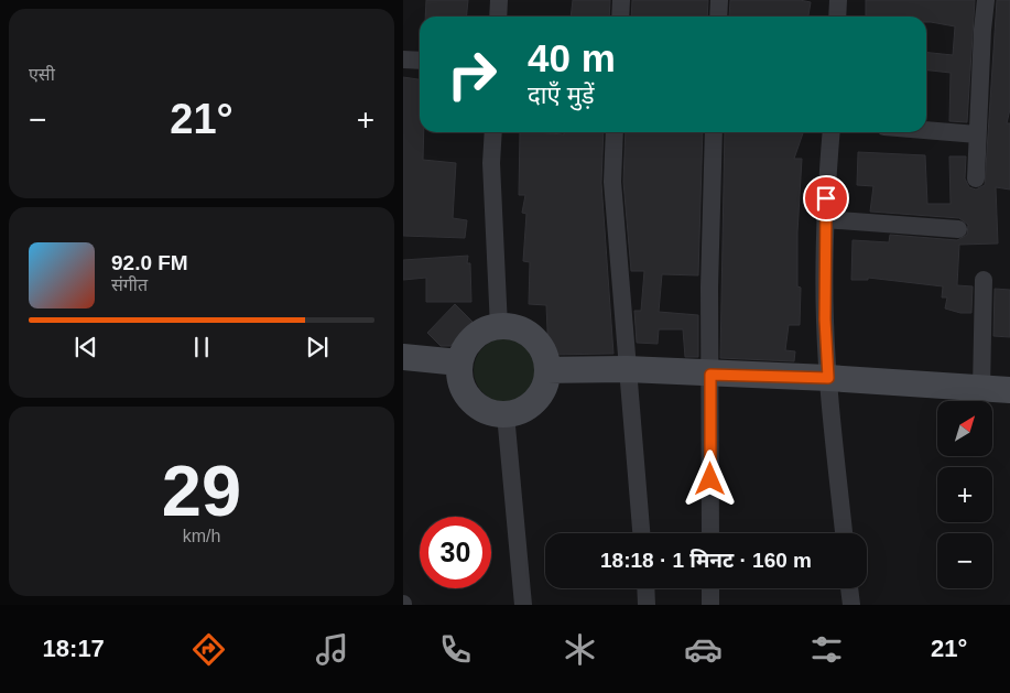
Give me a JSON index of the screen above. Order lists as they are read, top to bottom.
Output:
{
  "north": "top right",
  "page": {
    "tile": [
      "एसी",
      ["29", "km/h"]
    ],
    "turn": ["40 m", "दाएँ मुड़ें"],
    "heat": ["−", "21°", "+"],
    "song": ["92.0 FM", "संगीत"],
    "map_buttons": ["+", "−"],
    "limit": "30",
    "trip": "18:18 · 1 मिनट · 160 m",
    "tabs": ["18:17", "21°"]
  }
}
